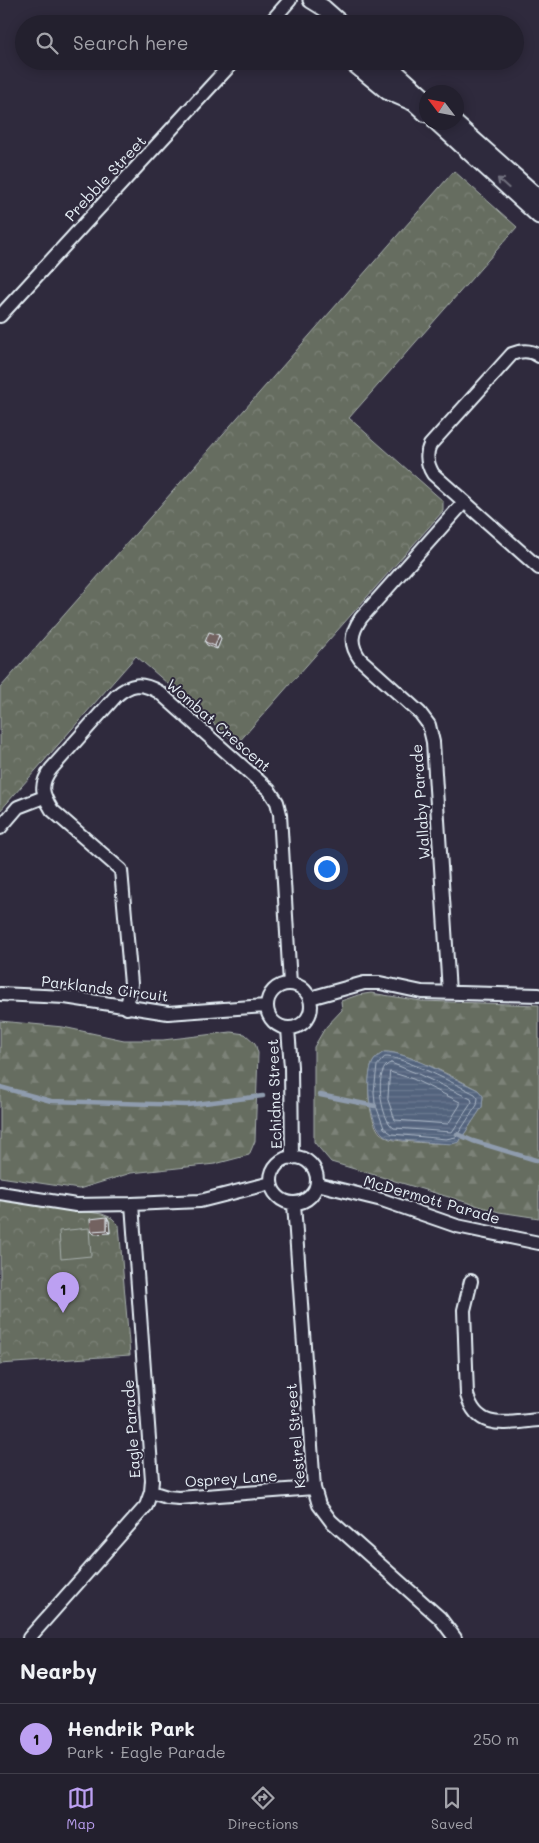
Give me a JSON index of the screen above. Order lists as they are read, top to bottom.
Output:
{
  "streets": {
    "street": [
      "Prebble Street",
      "Wombat Crescent",
      "Wallaby Parade",
      "Parklands Circuit",
      "Echidna Street",
      "McDermott Parade",
      "Eagle Parade",
      "Kestrel Street",
      "Osprey Lane"
    ]
  },
  "crossings": [
    ["Wombat Crescent", "Parklands Circuit"],
    ["Wombat Crescent", "Echidna Street"],
    ["Parklands Circuit", "Echidna Street"],
    ["Echidna Street", "McDermott Parade"],
    ["Echidna Street", "Kestrel Street"],
    ["McDermott Parade", "Kestrel Street"],
    ["Eagle Parade", "Osprey Lane"],
    ["Kestrel Street", "Osprey Lane"]
  ],
  "north": "top left",
  "page": {
    "search": "Search here",
    "pins": "1",
    "heading": "Nearby",
    "list": [
      {
        "mark": "1",
        "name": "Hendrik Park",
        "note": "Park · Eagle Parade",
        "value": "250 m"
      }
    ],
    "nav": ["Map", "Directions", "Saved"]
  }
}
